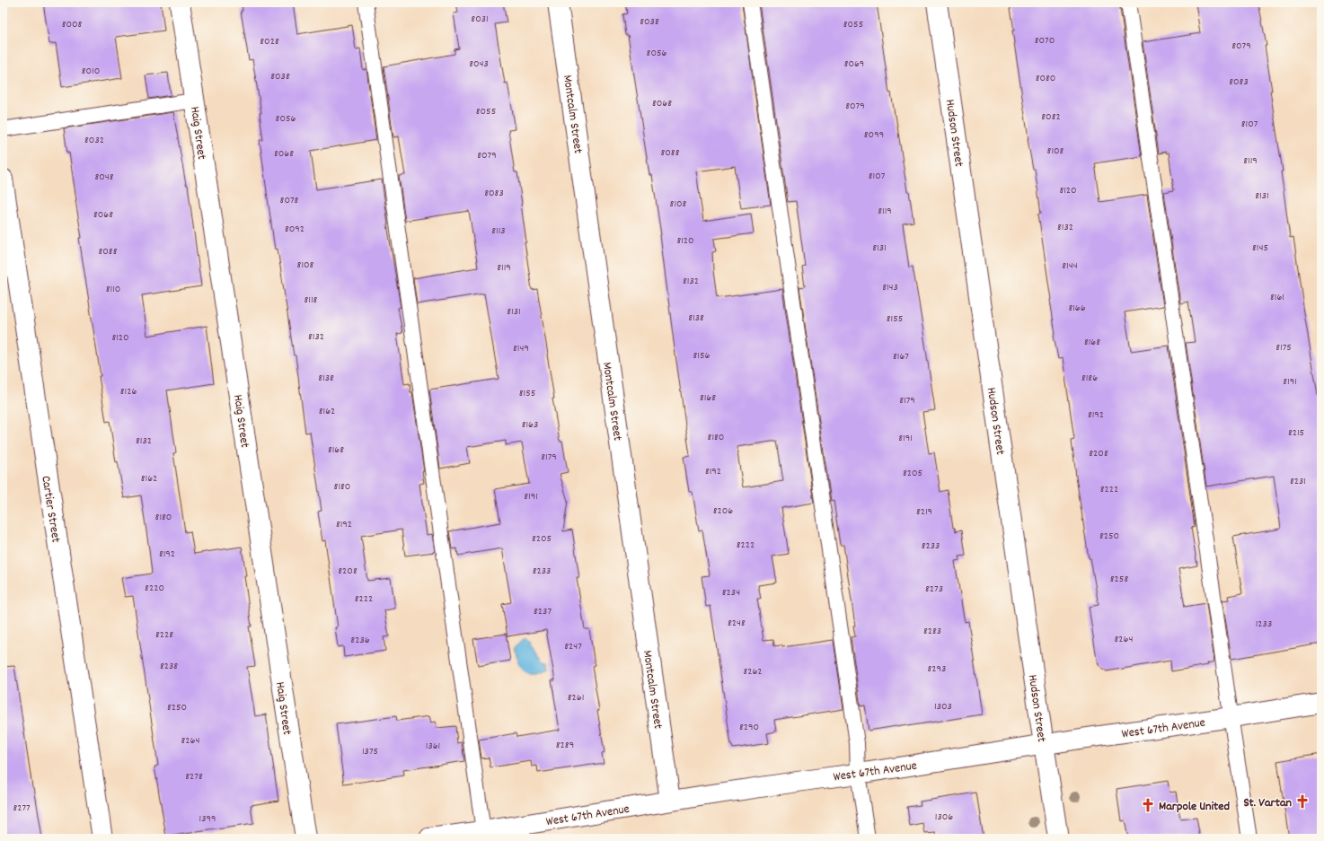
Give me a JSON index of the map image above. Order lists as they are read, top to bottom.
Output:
{
  "streets": {
    "street": [
      "Montcalm Street",
      "Haig Street",
      "Hudson Street",
      "Cartier Street",
      "West 67th Avenue"
    ]
  },
  "crossings": [
    ["Montcalm Street", "West 67th Avenue"],
    ["Hudson Street", "West 67th Avenue"]
  ],
  "places": {
    "church": ["St. Vartan", "Marpole United"]
  },
  "house_numbers": [
    "8031",
    "8038",
    "8008",
    "8055",
    "8070",
    "8028",
    "8079",
    "8056",
    "8043",
    "8069",
    "8010",
    "8038",
    "8080",
    "8083",
    "8068",
    "8079",
    "8055",
    "8082",
    "8056",
    "8107",
    "8099",
    "8032",
    "8108",
    "8088",
    "8068",
    "8079",
    "8119",
    "8107",
    "8048",
    "8120",
    "8083",
    "8131",
    "8078",
    "8108",
    "8119",
    "8068",
    "8132",
    "8092",
    "8113",
    "8120",
    "8131",
    "8145",
    "8088",
    "8108",
    "8144",
    "8119",
    "8132",
    "8143",
    "8110",
    "8161",
    "8118",
    "8166",
    "8131",
    "8138",
    "8155",
    "8132",
    "8120",
    "8168",
    "8175",
    "8149",
    "8156",
    "8167",
    "8138",
    "8186",
    "8191",
    "8126",
    "8155",
    "8168",
    "8179",
    "8162",
    "8192",
    "8163",
    "8215",
    "8180",
    "8191",
    "8132",
    "8168",
    "8208",
    "8179",
    "8192",
    "8205",
    "8162",
    "8231",
    "8180",
    "8222",
    "8191",
    "8206",
    "8219",
    "8180",
    "8192",
    "8250",
    "8205",
    "8222",
    "8233",
    "8192",
    "8208",
    "8233",
    "8258",
    "8220",
    "8273",
    "8234",
    "8222",
    "8237",
    "8248",
    "1233",
    "8283",
    "8228",
    "8264",
    "8236",
    "8247",
    "8238",
    "8293",
    "8262",
    "8261",
    "1303",
    "8250",
    "8290",
    "8264",
    "8289",
    "1361",
    "1375",
    "8278",
    "8277",
    "1306",
    "1399"
  ]
}
